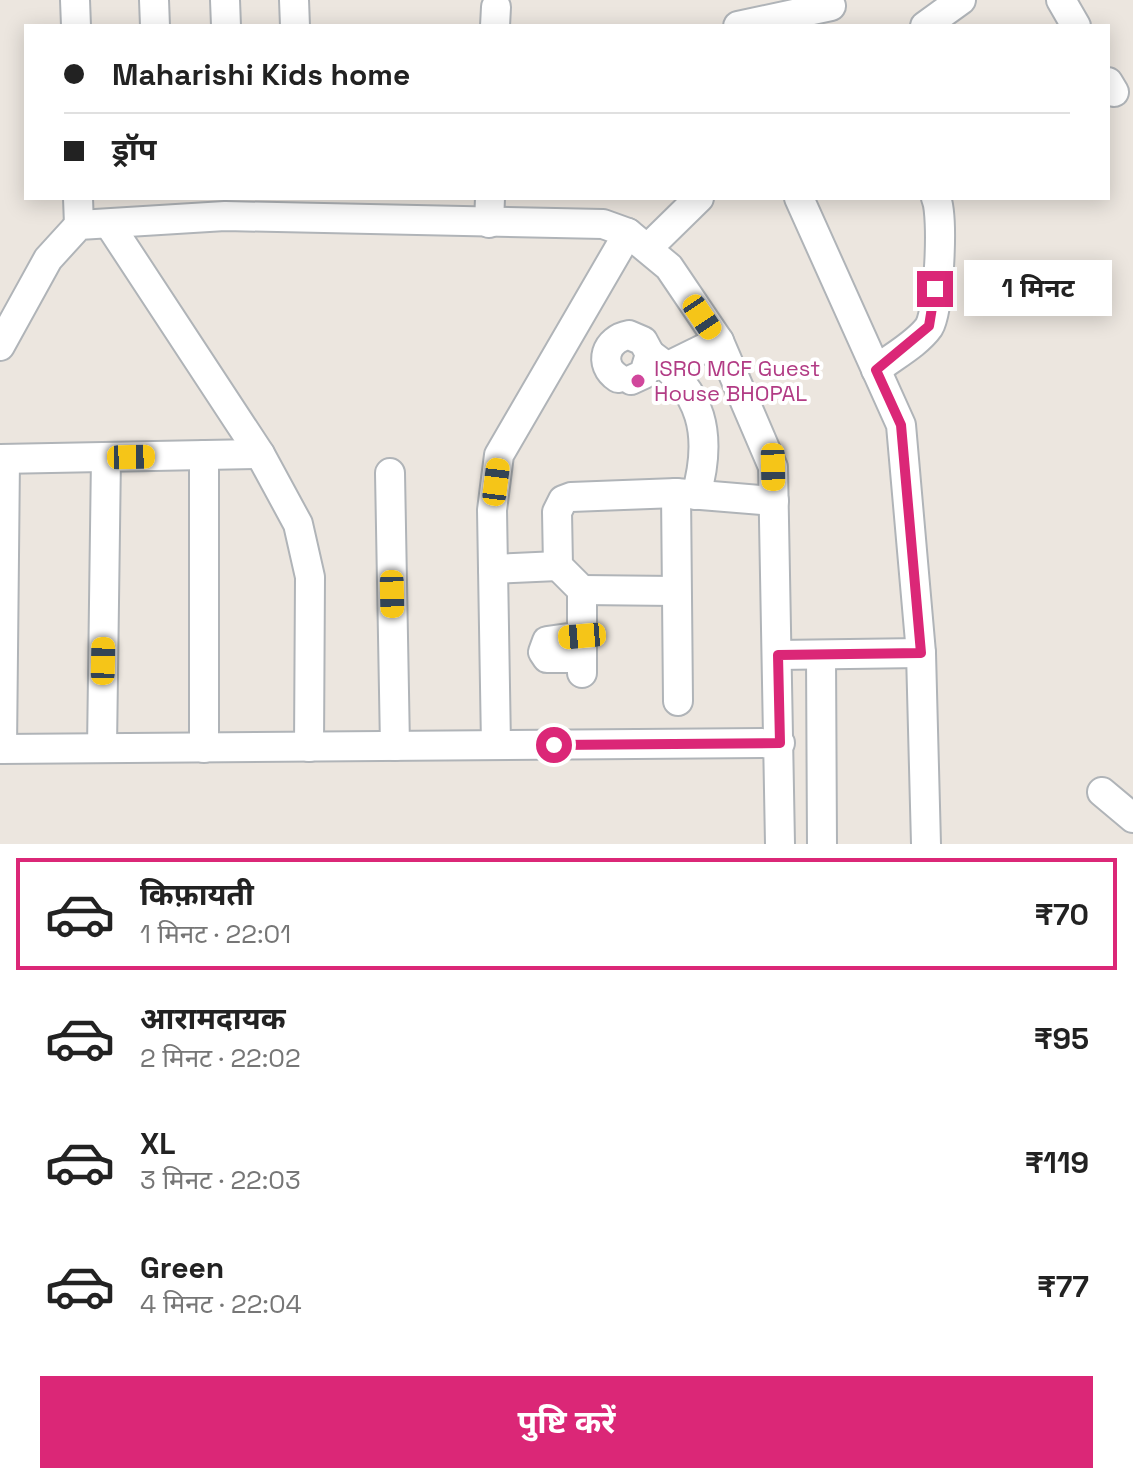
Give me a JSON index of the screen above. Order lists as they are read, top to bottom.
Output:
{
  "places": ["ISRO MCF Guest House BHOPAL"],
  "page": {
    "banner": ["Maharishi Kids home", "ड्रॉप"],
    "bubble": "1 मिनट",
    "list": [
      {
        "name": "किफ़ायती",
        "note": "1 मिनट · 22:01",
        "value": "₹70"
      },
      {
        "name": "आरामदायक",
        "note": "2 मिनट · 22:02",
        "value": "₹95"
      },
      {
        "name": "XL",
        "note": "3 मिनट · 22:03",
        "value": "₹119"
      },
      {
        "name": "Green",
        "note": "4 मिनट · 22:04",
        "value": "₹77"
      }
    ],
    "buttons": "पुष्टि करें"
  }
}
